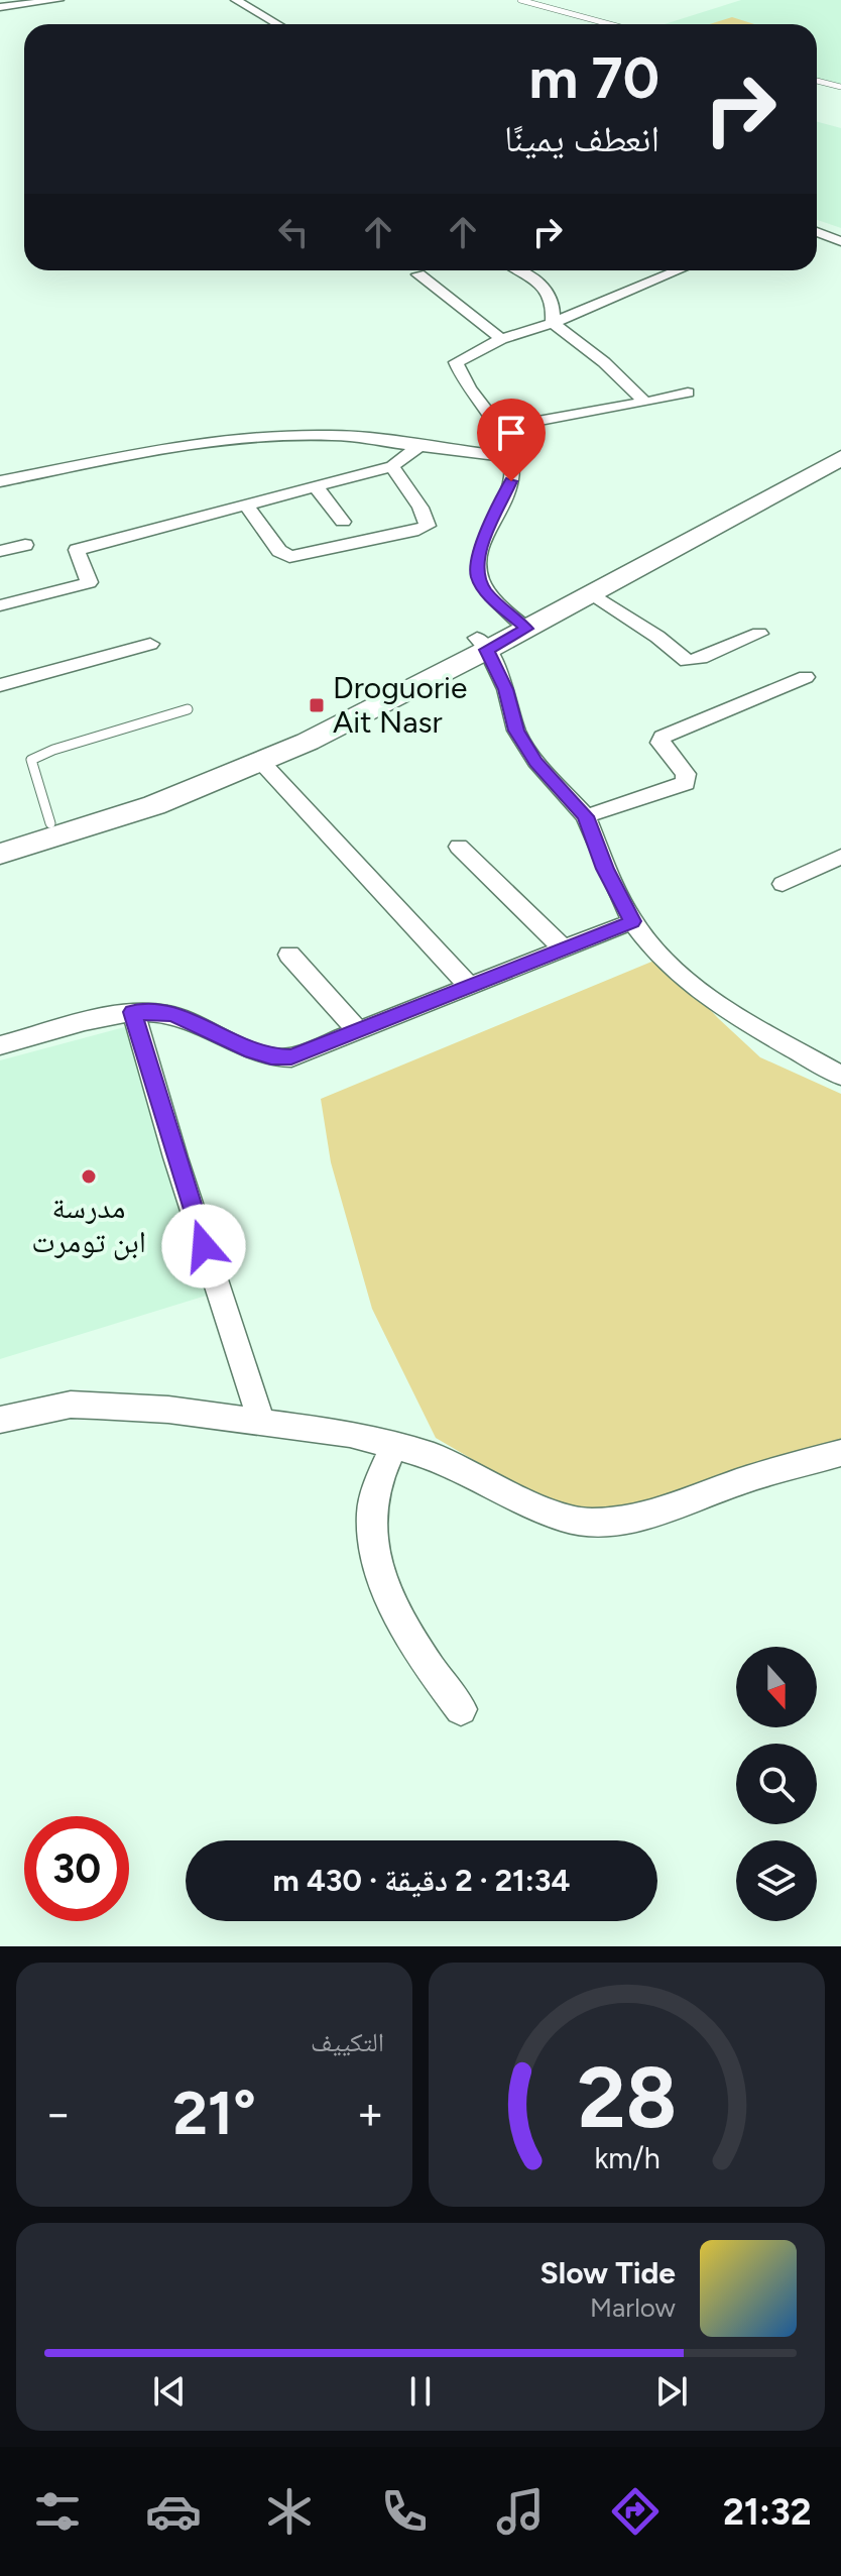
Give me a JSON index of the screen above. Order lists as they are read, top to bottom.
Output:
{
  "places": {
    "transit": ["Droguorie Ait Nasr"],
    "other": ["مدرسة ابن تومرت"]
  },
  "north": "bottom",
  "page": {
    "turn": ["70 m", "انعطف يمينًا"],
    "limit": "30",
    "trip": "21:34 · 2 دقيقة · 430 m",
    "tile": "التكييف",
    "heat": ["−", "21°", "+"],
    "song": ["Slow Tide", "Marlow"],
    "tabs": "21:32",
    "gauge": ["28", "km/h"]
  }
}
